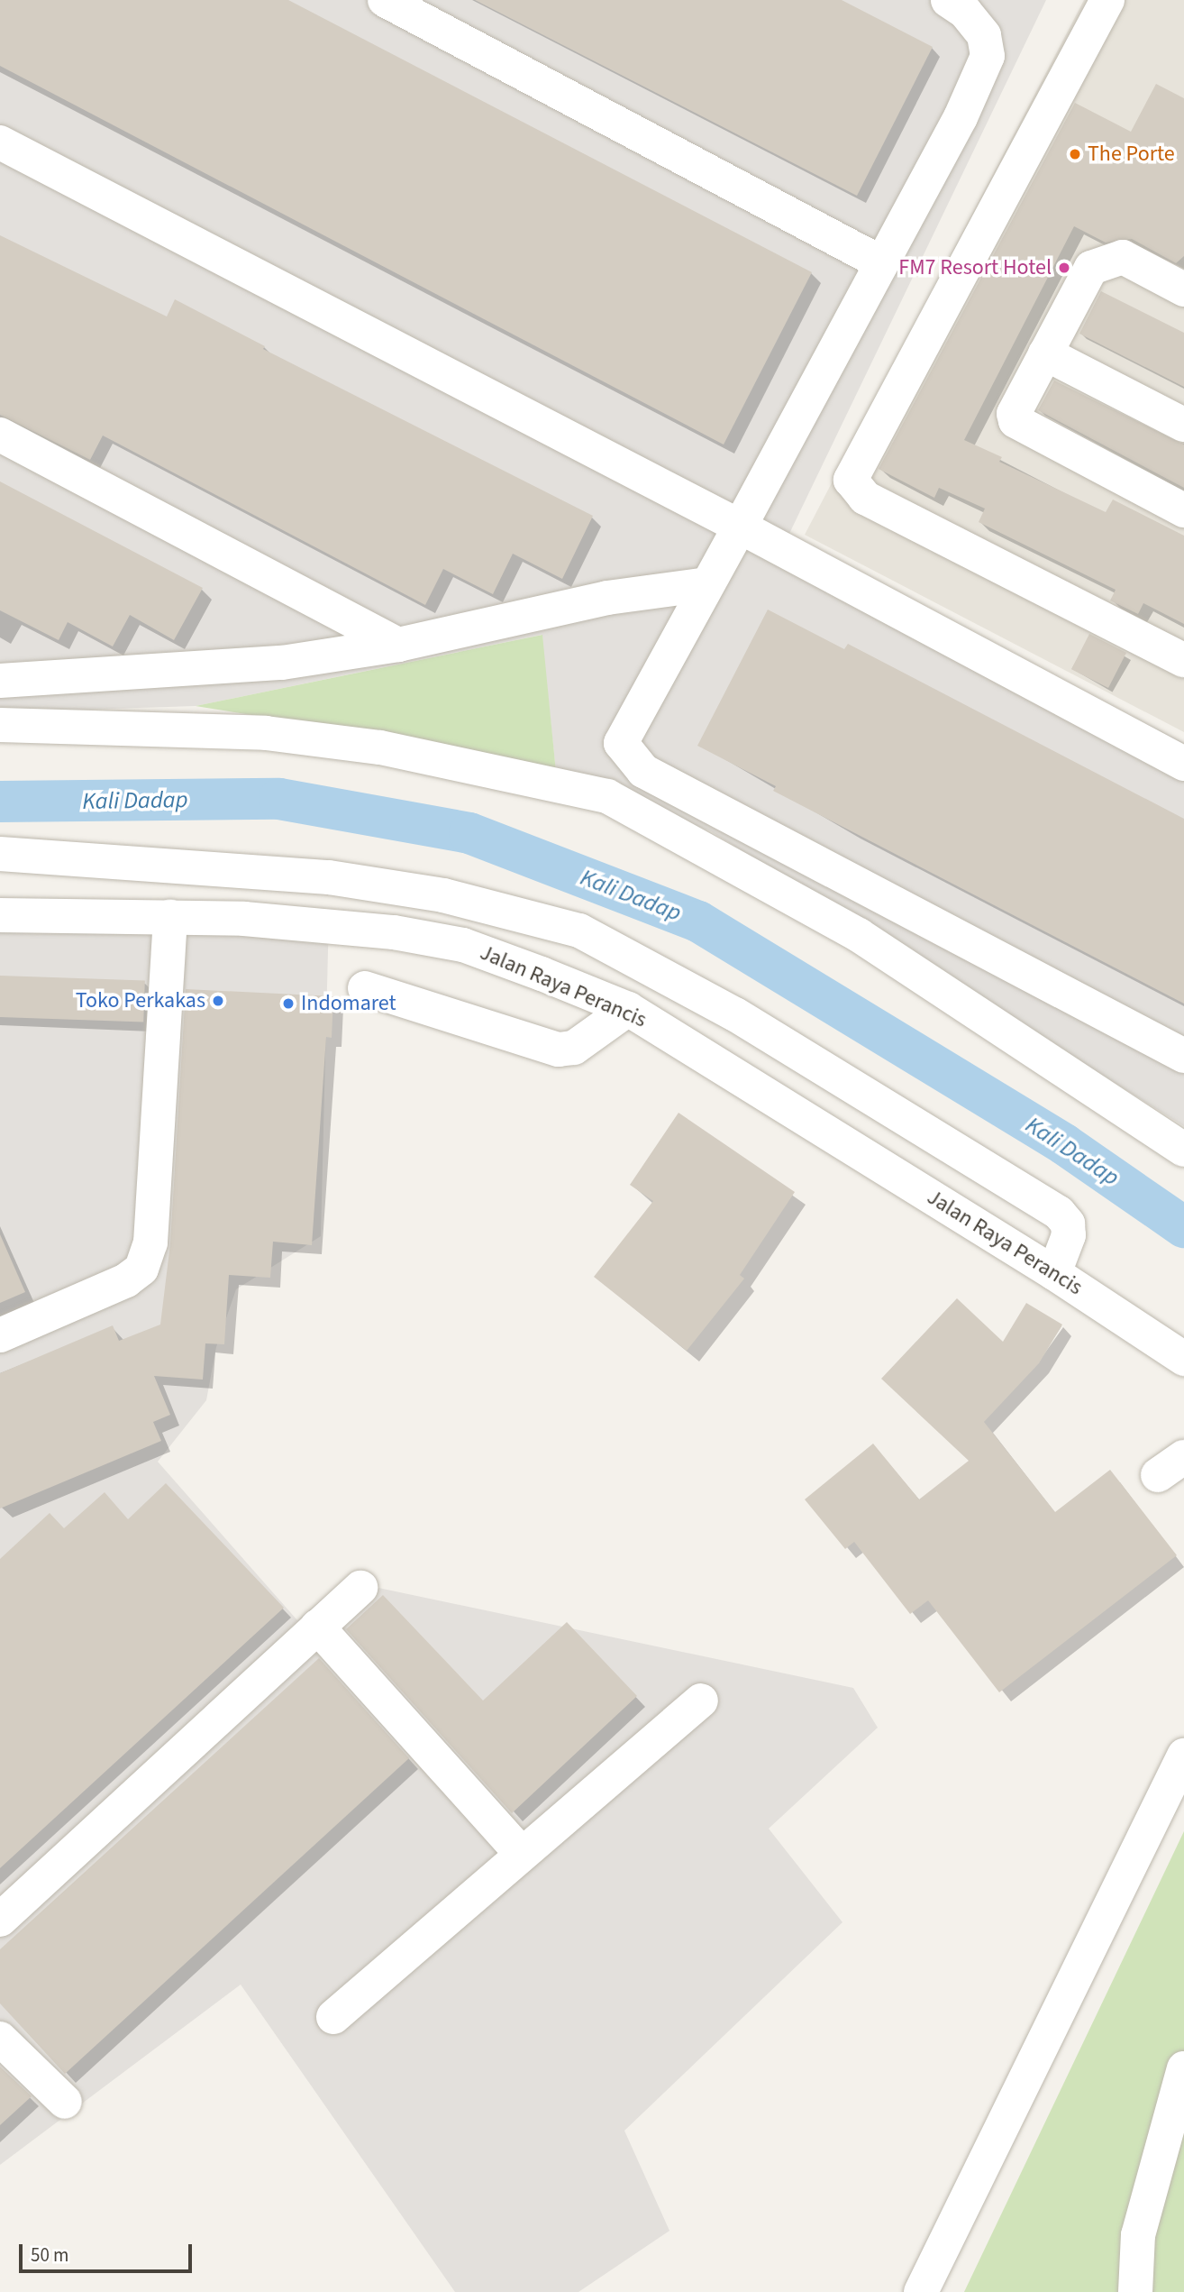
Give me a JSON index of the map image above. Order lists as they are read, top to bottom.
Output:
{
  "streets": {
    "street": ["Jalan Raya Perancis"]
  },
  "water": ["Kali Dadap"],
  "places": [
    "The Porte",
    "FM7 Resort Hotel",
    "Toko Perkakas",
    "Indomaret"
  ],
  "scale_bar": "50 m"
}
